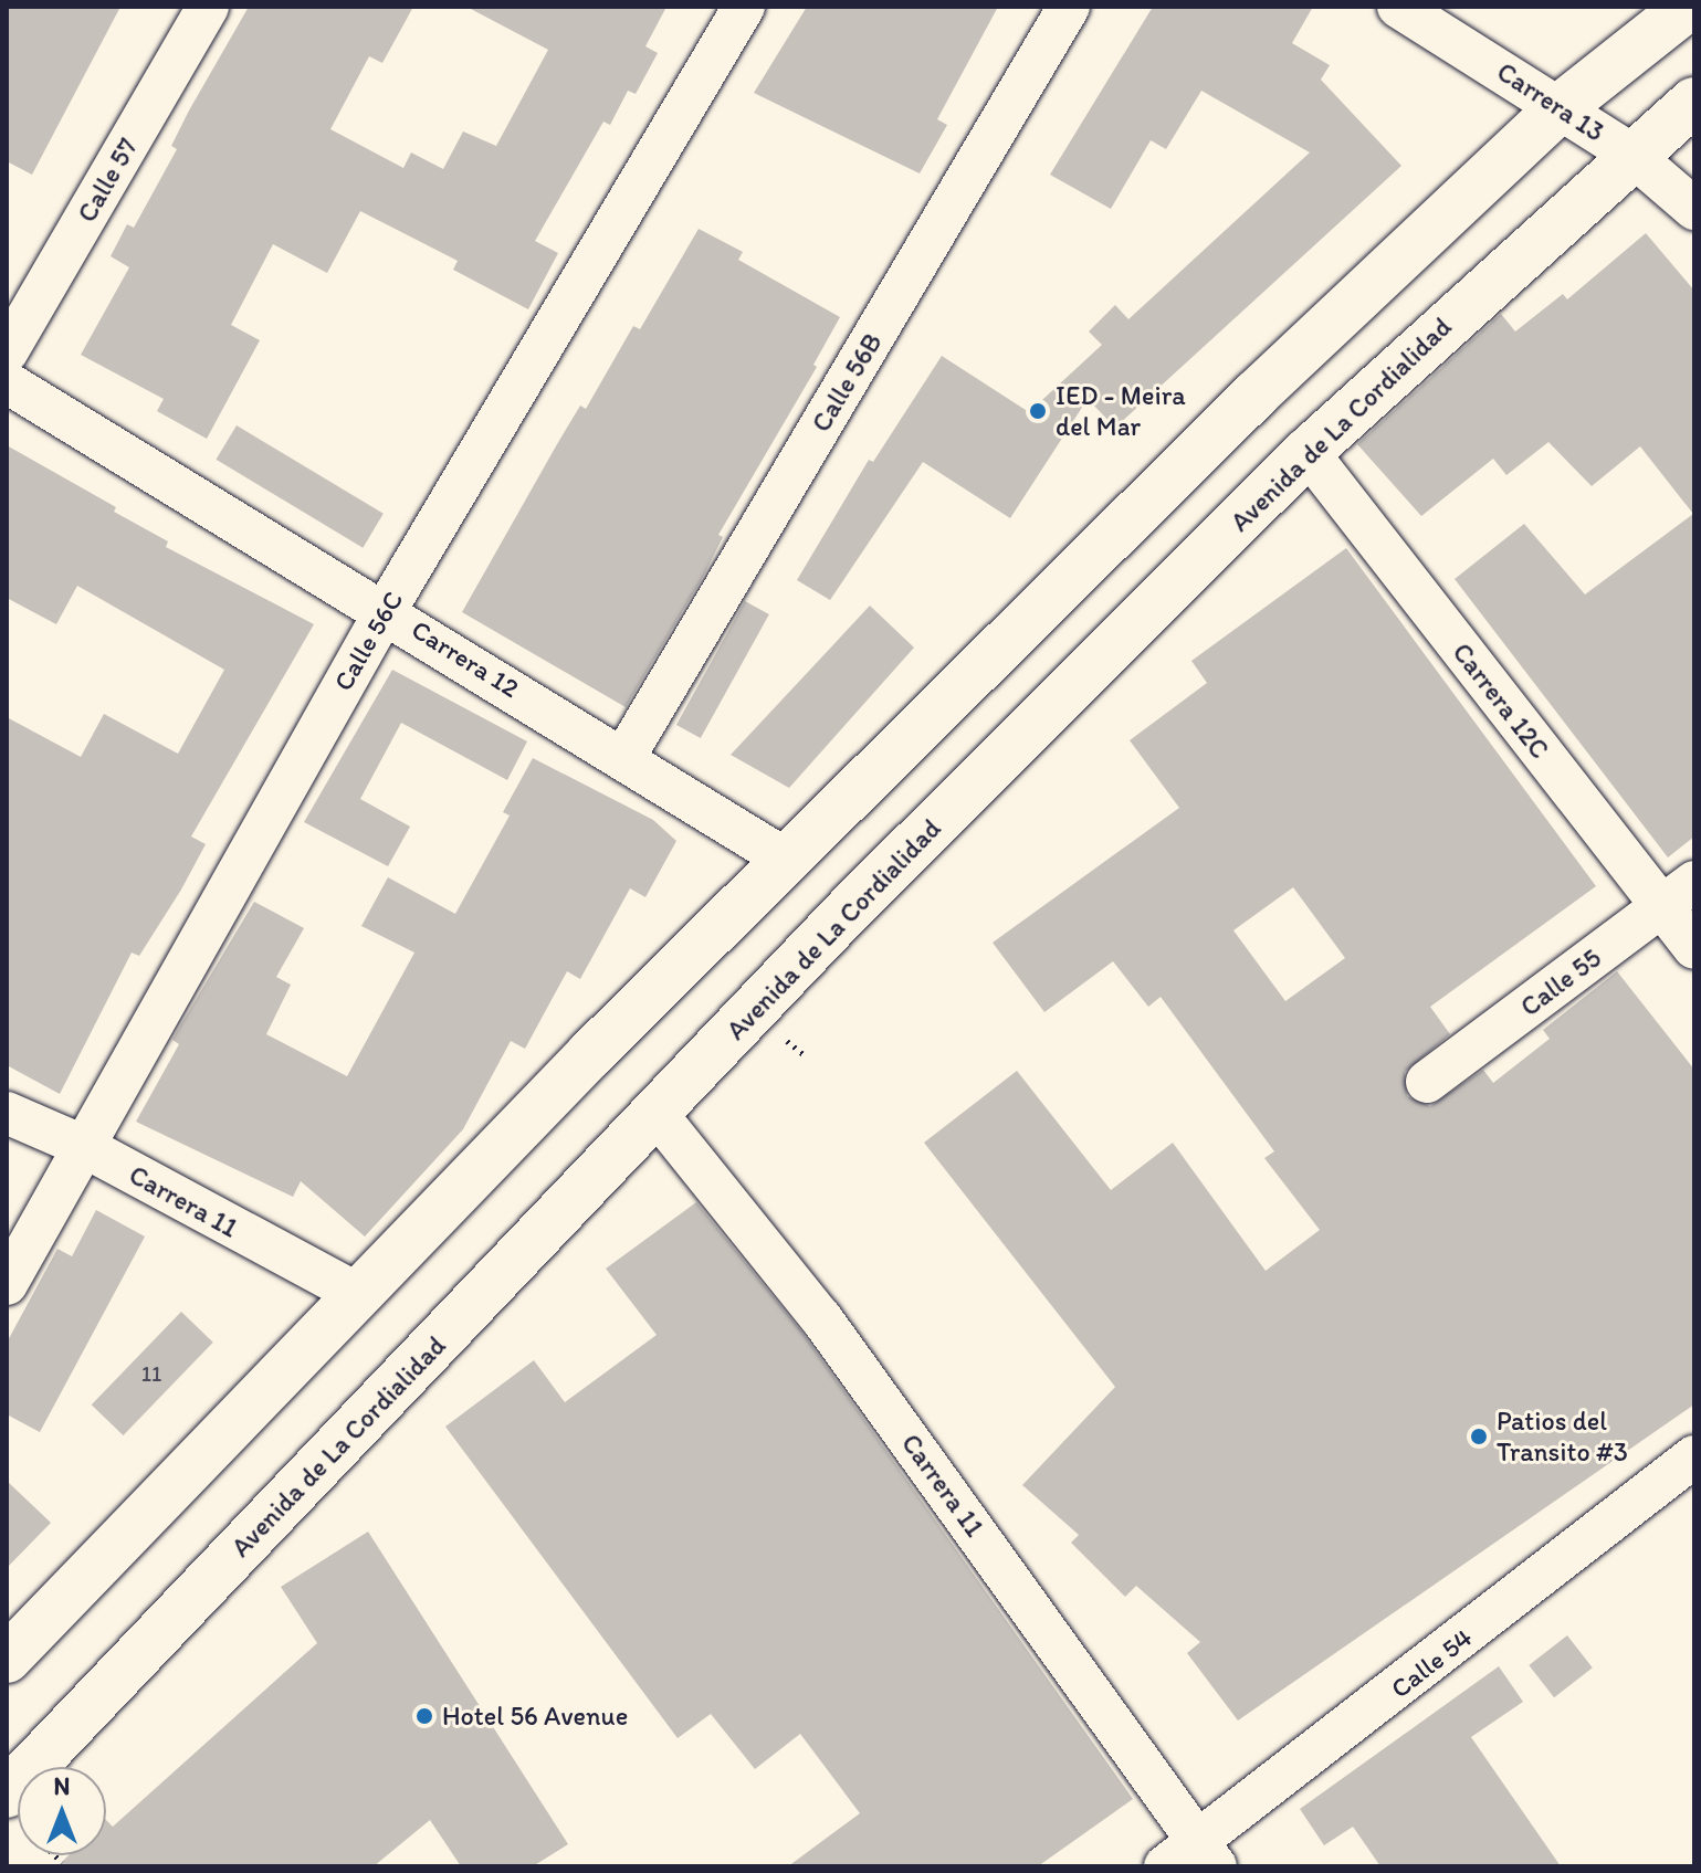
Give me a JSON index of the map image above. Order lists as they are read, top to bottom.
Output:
{
  "streets": {
    "main road": ["Avenida de La Cordialidad"],
    "street": [
      "Carrera 13",
      "Calle 57",
      "Calle 56B",
      "Calle 56C",
      "Carrera 12",
      "Carrera 12C",
      "Calle 55",
      "Carrera 11",
      "Calle 54"
    ]
  },
  "crossings": [
    ["Carrera 13", "Avenida de La Cordialidad"],
    ["Calle 56B", "Carrera 12"],
    ["Avenida de La Cordialidad", "Carrera 12C"],
    ["Avenida de La Cordialidad", "Carrera 11"],
    ["Calle 56C", "Carrera 12"],
    ["Calle 56C", "Carrera 11"],
    ["Carrera 12C", "Calle 55"],
    ["Carrera 11", "Calle 54"]
  ],
  "places": ["IED - Meira del Mar", "Patios del Transito #3", "Hotel 56 Avenue"],
  "house_numbers": ["11"],
  "north": "top"
}
